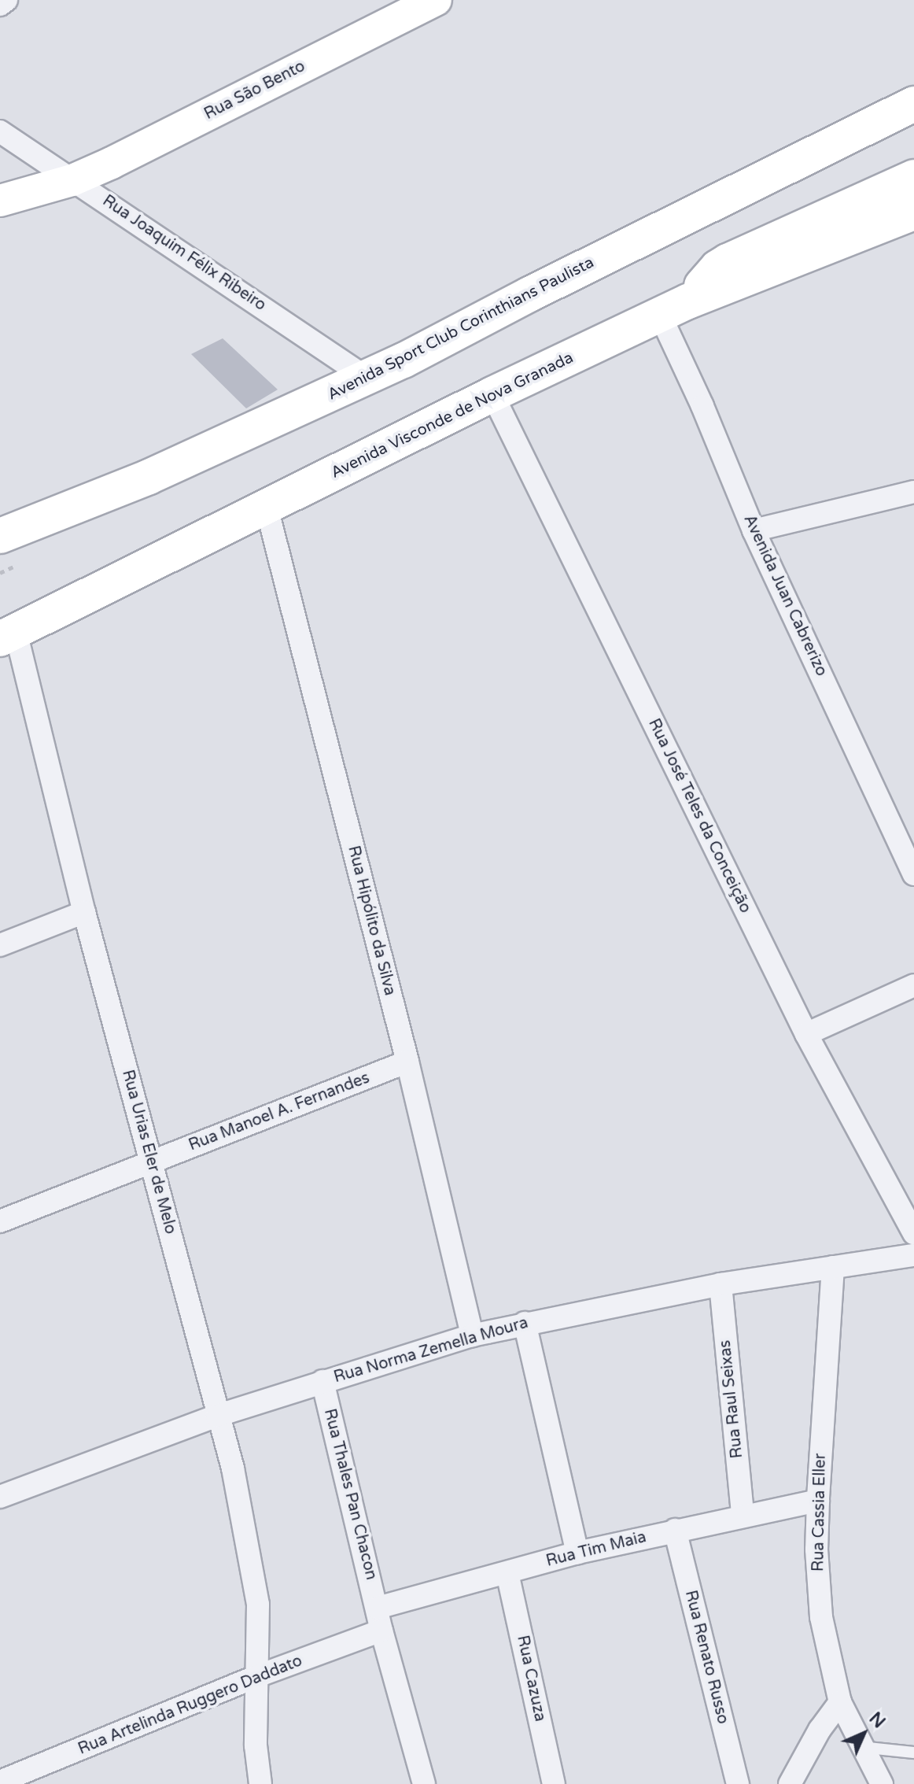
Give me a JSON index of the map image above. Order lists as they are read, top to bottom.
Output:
{
  "streets": {
    "main road": ["Avenida Sport Club Corinthians Paulista", "Avenida Visconde de Nova Granada"],
    "street": [
      "Rua São Bento",
      "Rua Joaquim Félix Ribeiro",
      "Avenida Juan Cabrerizo",
      "Rua José Teles da Conceição",
      "Rua Hipólito da Silva",
      "Rua Manoel A. Fernandes",
      "Rua Urias Eler de Melo",
      "Rua Norma Zemella Moura",
      "Rua Raul Seixas",
      "Rua Thales Pan Chacon",
      "Rua Cassia Eller",
      "Rua Tim Maia",
      "Rua Renato Russo",
      "Rua Cazuza",
      "Rua Artelinda Ruggero Daddato"
    ]
  },
  "crossings": [
    ["Rua São Bento", "Rua Joaquim Félix Ribeiro"],
    ["Rua Joaquim Félix Ribeiro", "Avenida Sport Club Corinthians Paulista"],
    ["Avenida Visconde de Nova Granada", "Avenida Juan Cabrerizo"],
    ["Avenida Visconde de Nova Granada", "Rua José Teles da Conceição"],
    ["Avenida Visconde de Nova Granada", "Rua Hipólito da Silva"],
    ["Avenida Visconde de Nova Granada", "Rua Urias Eler de Melo"],
    ["Rua Hipólito da Silva", "Rua Manoel A. Fernandes"],
    ["Rua Hipólito da Silva", "Rua Norma Zemella Moura"],
    ["Rua Manoel A. Fernandes", "Rua Urias Eler de Melo"],
    ["Rua Urias Eler de Melo", "Rua Norma Zemella Moura"],
    ["Rua Urias Eler de Melo", "Rua Artelinda Ruggero Daddato"],
    ["Rua Norma Zemella Moura", "Rua Raul Seixas"],
    ["Rua Norma Zemella Moura", "Rua Thales Pan Chacon"],
    ["Rua Norma Zemella Moura", "Rua Cassia Eller"],
    ["Rua Raul Seixas", "Rua Tim Maia"],
    ["Rua Thales Pan Chacon", "Rua Tim Maia"],
    ["Rua Thales Pan Chacon", "Rua Artelinda Ruggero Daddato"],
    ["Rua Cassia Eller", "Rua Tim Maia"],
    ["Rua Tim Maia", "Rua Renato Russo"],
    ["Rua Tim Maia", "Rua Cazuza"]
  ],
  "north": "top right"
}
